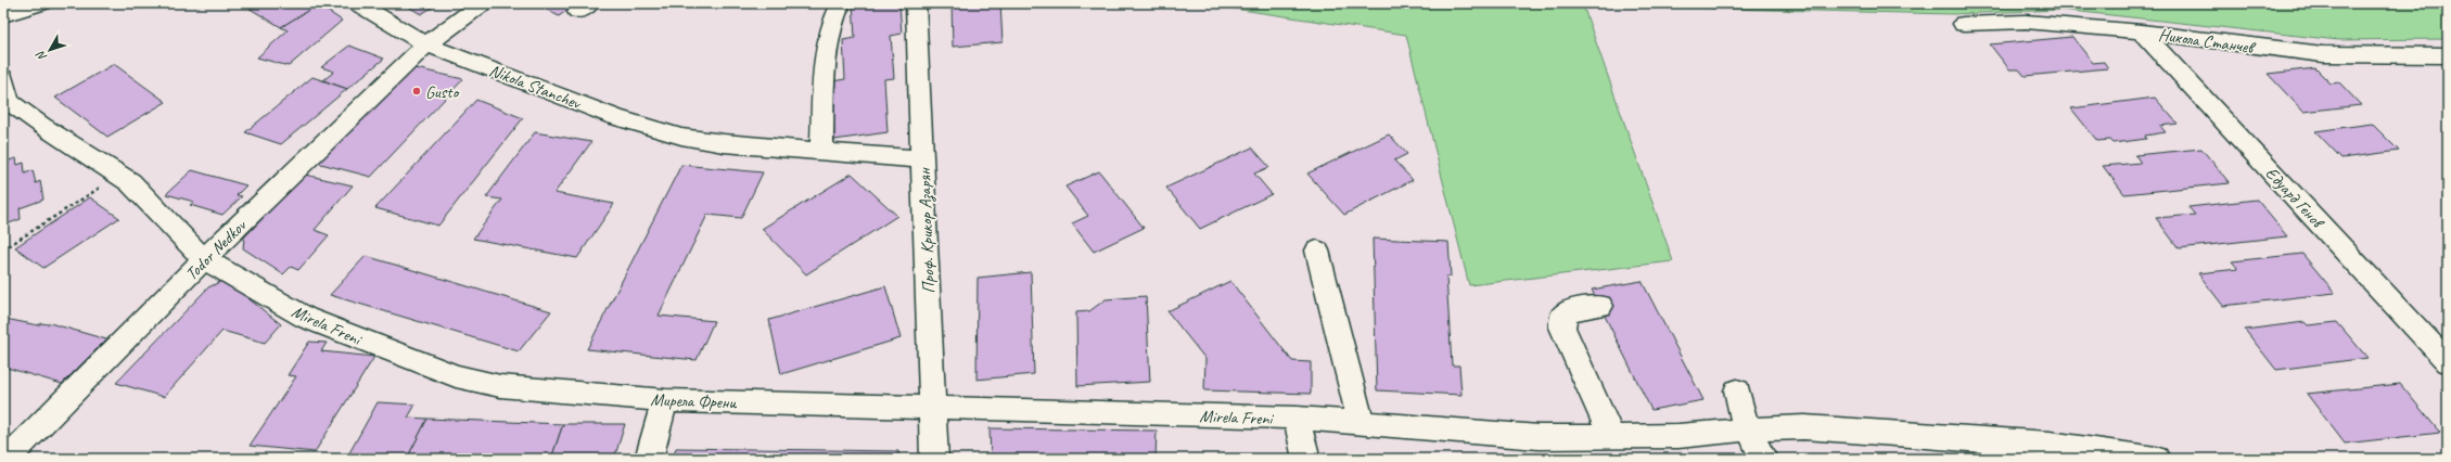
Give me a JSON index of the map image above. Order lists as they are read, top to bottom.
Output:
{
  "streets": {
    "street": [
      "Никола Станчев",
      "Nikola Stanchev",
      "Едуард Генов",
      "Проф. Крикор Азарян",
      "Todor Nedkov",
      "Mirela Freni",
      "Мирела Френи"
    ]
  },
  "crossings": [
    ["Никола Станчев", "Едуард Генов"],
    ["Nikola Stanchev", "Проф. Крикор Азарян"],
    ["Nikola Stanchev", "Todor Nedkov"],
    ["Проф. Крикор Азарян", "Mirela Freni"],
    ["Проф. Крикор Азарян", "Мирела Френи"],
    ["Todor Nedkov", "Mirela Freni"],
    ["Mirela Freni", "Мирела Френи"]
  ],
  "places": ["Gusto"],
  "north": "bottom left"
}
